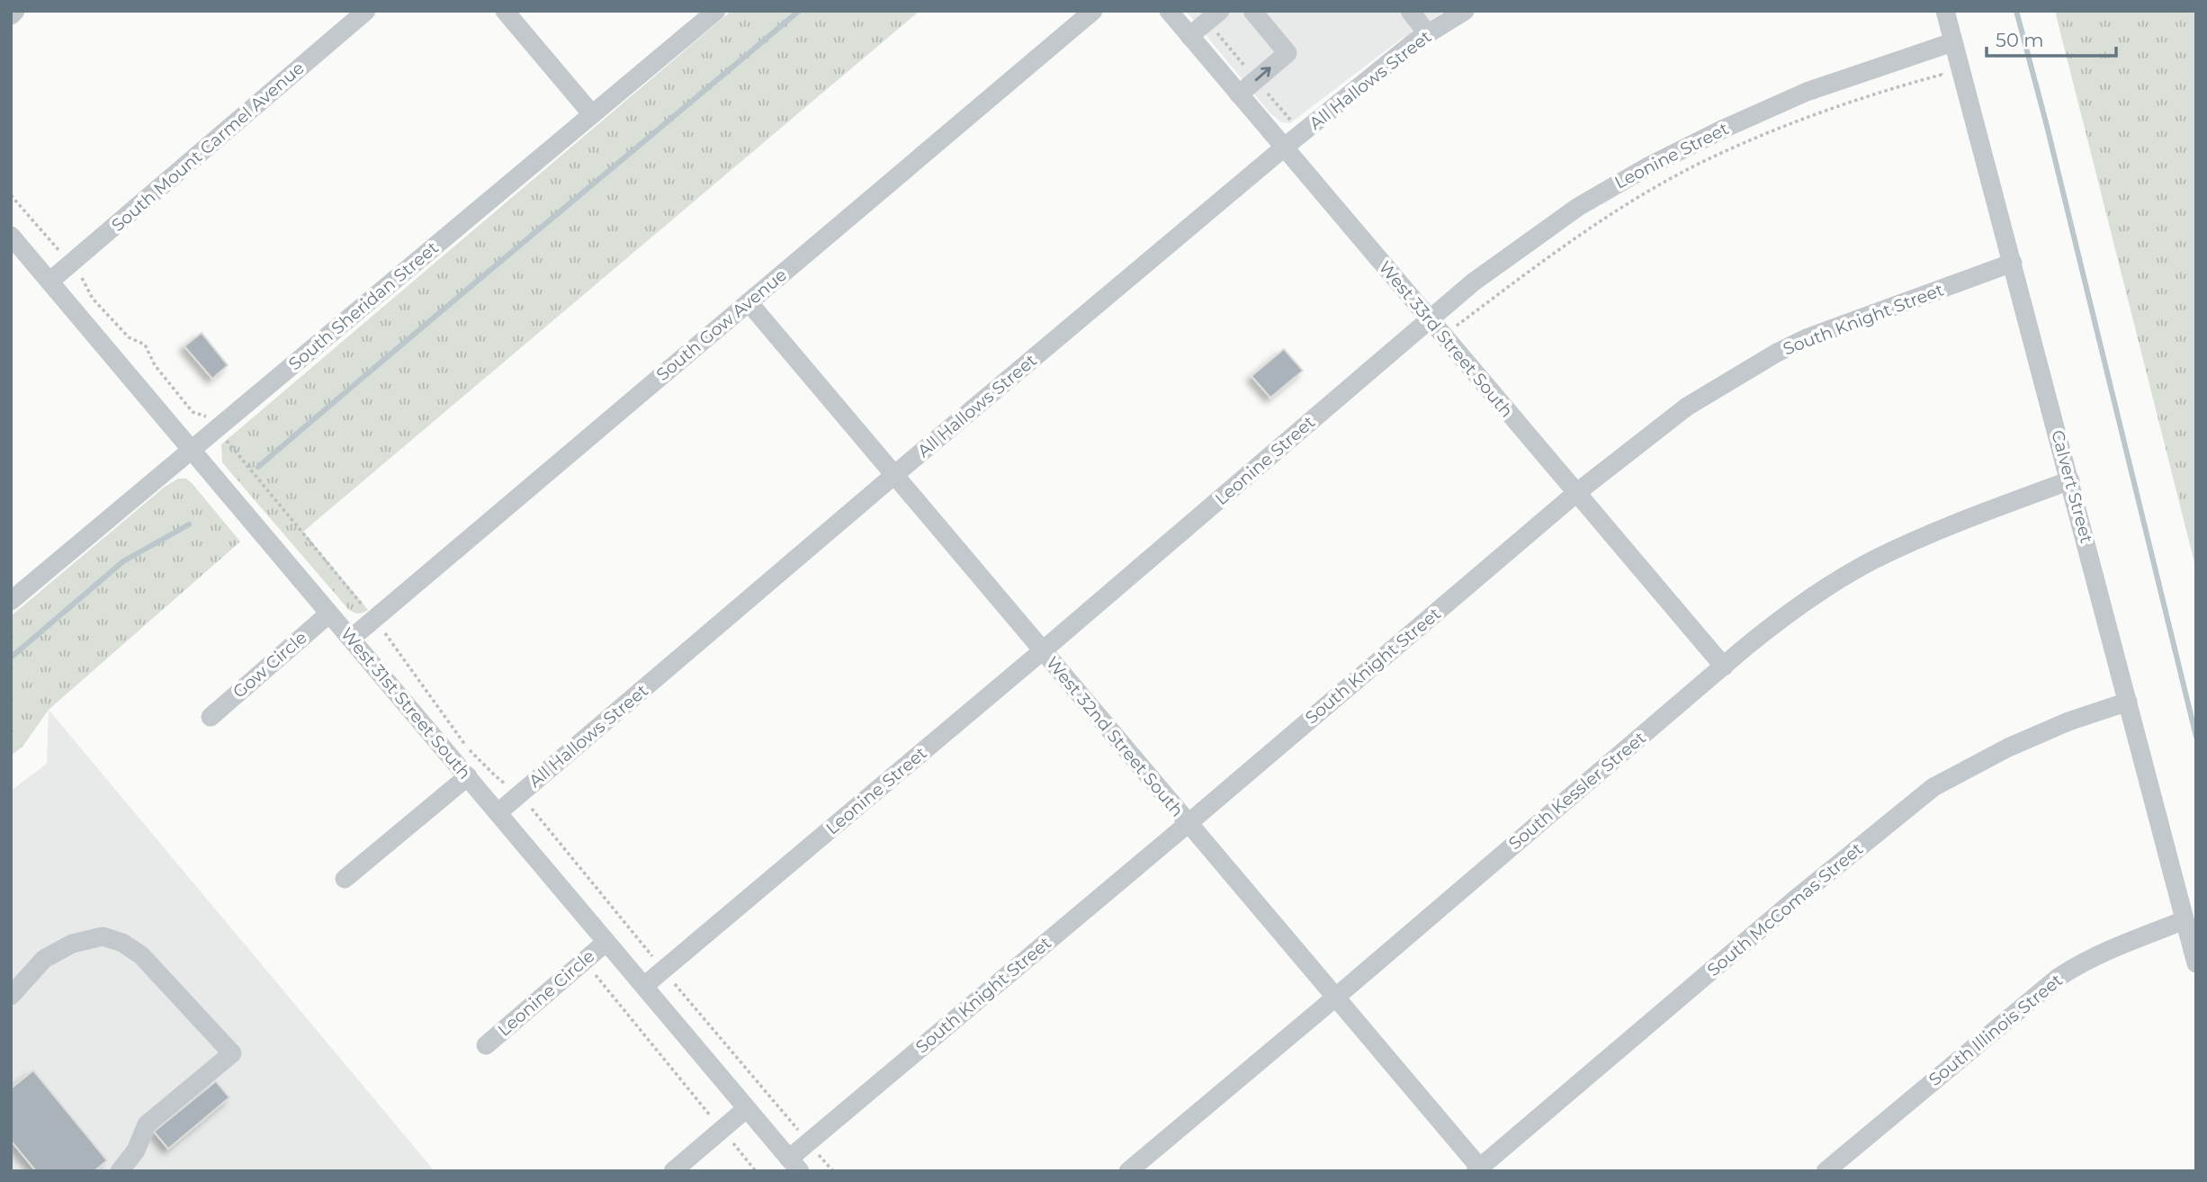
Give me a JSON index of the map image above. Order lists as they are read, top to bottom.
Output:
{
  "streets": {
    "street": [
      "All Hallows Street",
      "South Mount Carmel Avenue",
      "Leonine Street",
      "South Sheridan Street",
      "South Knight Street",
      "South Gow Avenue",
      "West 33rd Street South",
      "Calvert Street",
      "Gow Circle",
      "West 31st Street South",
      "West 32nd Street South",
      "South Kessler Street",
      "South McComas Street",
      "Leonine Circle",
      "South Illinois Street"
    ]
  },
  "crossings": [
    ["All Hallows Street", "West 33rd Street South"],
    ["All Hallows Street", "West 31st Street South"],
    ["All Hallows Street", "West 32nd Street South"],
    ["South Mount Carmel Avenue", "West 31st Street South"],
    ["Leonine Street", "West 33rd Street South"],
    ["Leonine Street", "Calvert Street"],
    ["Leonine Street", "West 31st Street South"],
    ["Leonine Street", "West 32nd Street South"],
    ["South Sheridan Street", "West 31st Street South"],
    ["South Knight Street", "West 33rd Street South"],
    ["South Knight Street", "Calvert Street"],
    ["South Knight Street", "West 31st Street South"],
    ["South Knight Street", "West 32nd Street South"],
    ["South Gow Avenue", "West 31st Street South"],
    ["South Gow Avenue", "West 32nd Street South"],
    ["West 33rd Street South", "South Kessler Street"],
    ["Calvert Street", "South Kessler Street"],
    ["Calvert Street", "South McComas Street"],
    ["Calvert Street", "South Illinois Street"],
    ["Gow Circle", "West 31st Street South"],
    ["West 31st Street South", "Leonine Circle"],
    ["West 32nd Street South", "South Kessler Street"],
    ["West 32nd Street South", "South McComas Street"]
  ],
  "scale_bar": "50 m"
}
